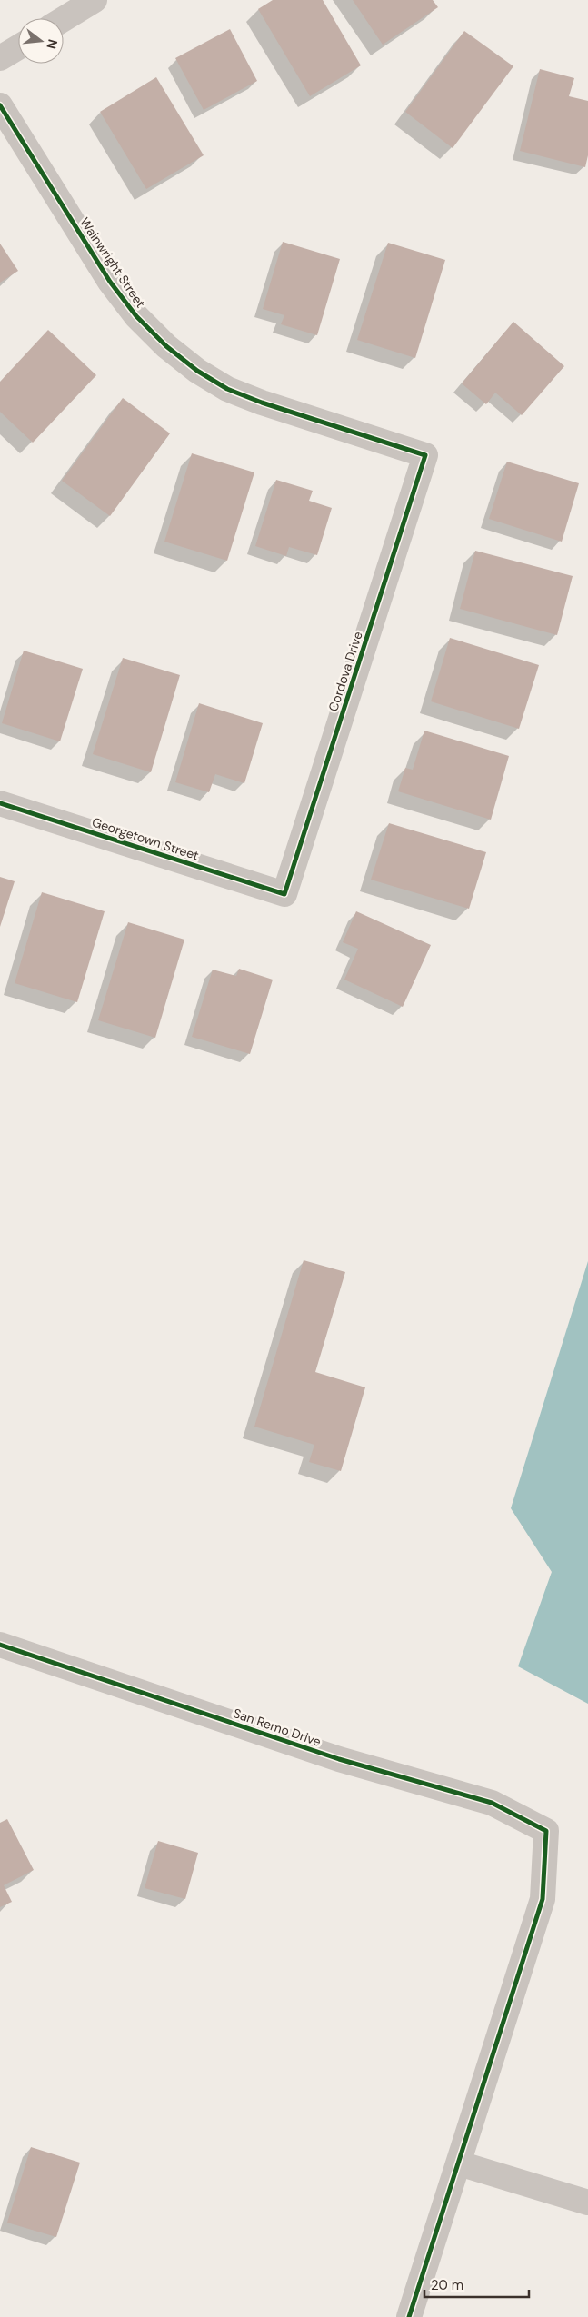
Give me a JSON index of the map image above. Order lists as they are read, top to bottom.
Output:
{
  "streets": {
    "street": [
      "Wainwright Street",
      "Cordova Drive",
      "Georgetown Street",
      "San Remo Drive"
    ]
  },
  "crossings": [
    ["Wainwright Street", "Cordova Drive"],
    ["Cordova Drive", "Georgetown Street"]
  ],
  "scale_bar": "20 m",
  "north": "right"
}
